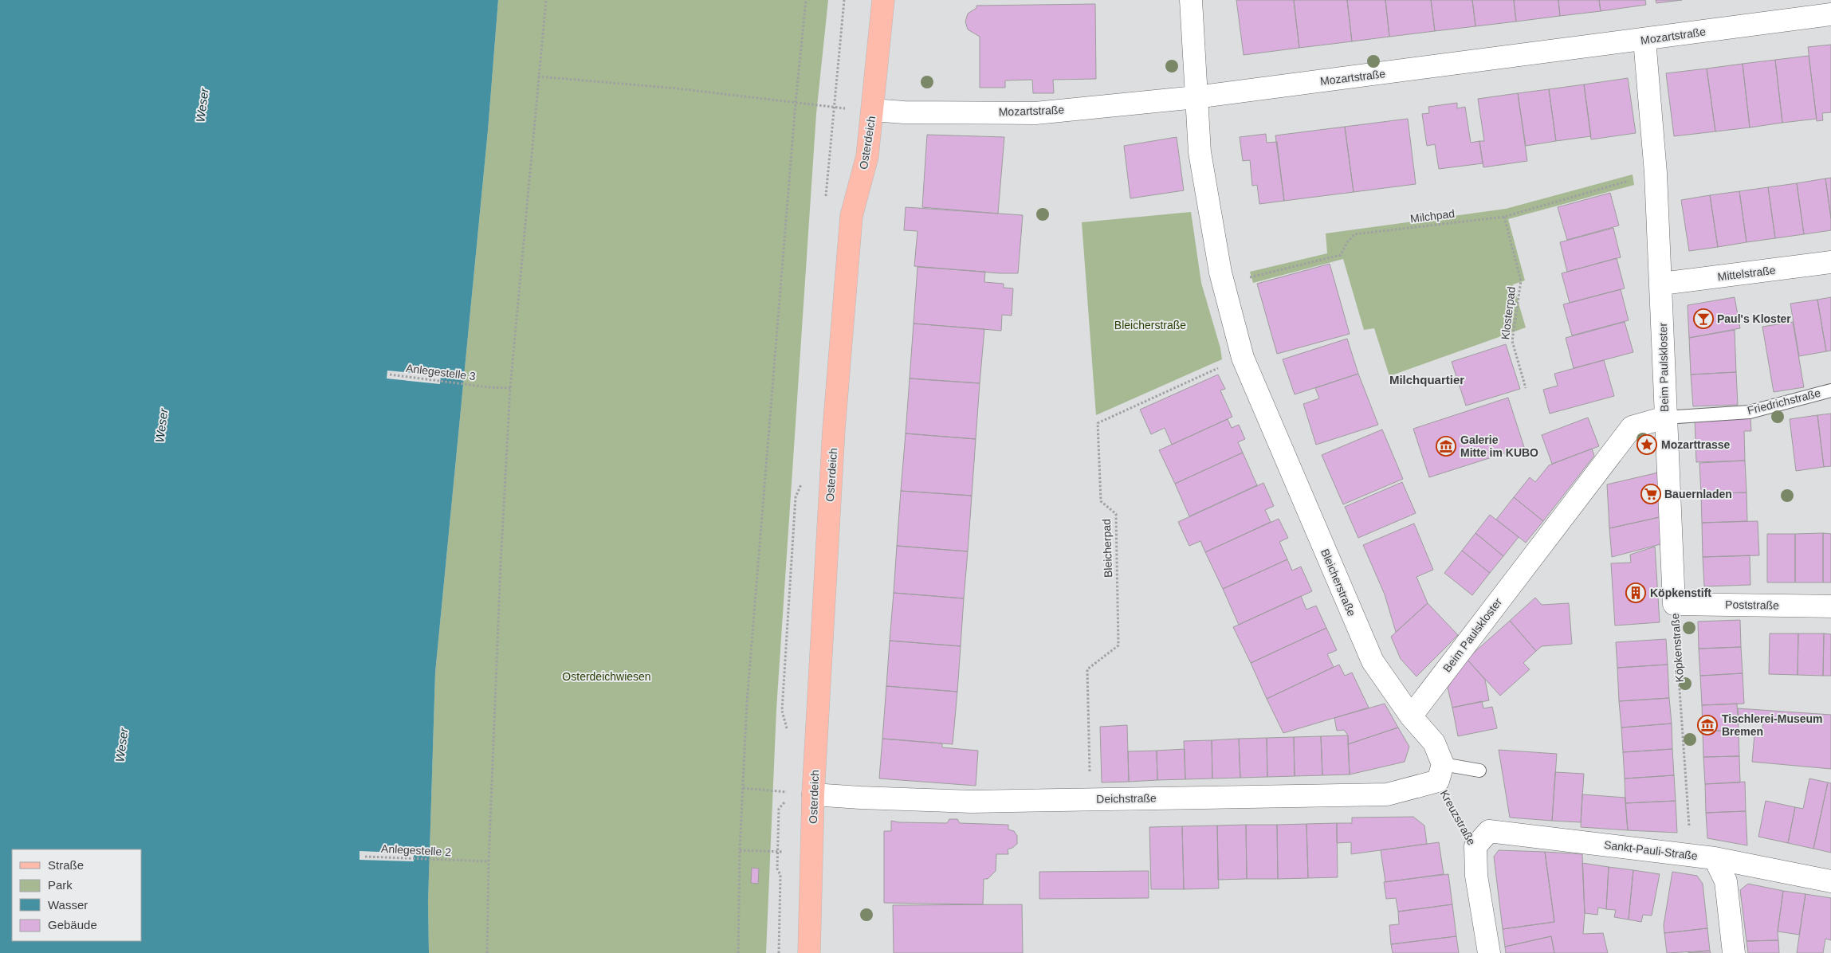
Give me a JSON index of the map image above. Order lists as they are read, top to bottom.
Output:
{
  "streets": {
    "main road": ["Osterdeich"],
    "street": [
      "Mozartstraße",
      "Mittelstraße",
      "Beim Paulskloster",
      "Bleicherstraße",
      "Poststraße",
      "Köpkenstraße",
      "Deichstraße",
      "Kreuzstraße",
      "Sankt-Pauli-Straße"
    ],
    "lane": ["Friedrichstraße"],
    "path": [
      "Milchpad",
      "Klosterpad",
      "Anlegestelle 3",
      "Bleicherpad",
      "Anlegestelle 2"
    ]
  },
  "crossings": [
    ["Mozartstraße", "Osterdeich"],
    ["Mozartstraße", "Beim Paulskloster"],
    ["Mozartstraße", "Bleicherstraße"],
    ["Osterdeich", "Deichstraße"],
    ["Milchpad", "Klosterpad"],
    ["Milchpad", "Beim Paulskloster"],
    ["Milchpad", "Bleicherstraße"],
    ["Mittelstraße", "Beim Paulskloster"],
    ["Beim Paulskloster", "Friedrichstraße"],
    ["Beim Paulskloster", "Bleicherstraße"],
    ["Beim Paulskloster", "Köpkenstraße"],
    ["Friedrichstraße", "Köpkenstraße"],
    ["Bleicherpad", "Bleicherstraße"],
    ["Bleicherpad", "Deichstraße"],
    ["Poststraße", "Köpkenstraße"],
    ["Köpkenstraße", "Sankt-Pauli-Straße"],
    ["Deichstraße", "Kreuzstraße"],
    ["Kreuzstraße", "Sankt-Pauli-Straße"]
  ],
  "districts": ["Milchquartier"],
  "water": ["Weser"],
  "parks": ["Bleicherstraße", "Osterdeichwiesen"],
  "places": {
    "bar": ["Paul's Kloster"],
    "place": ["Mozarttrasse"],
    "museum": ["Galerie Mitte im KUBO", "Tischlerei-Museum Bremen"],
    "supermarket": ["Bauernladen"],
    "building": ["Köpkenstift"]
  },
  "legend": [
    "Straße",
    "Park",
    "Wasser",
    "Gebäude"
  ]
}
